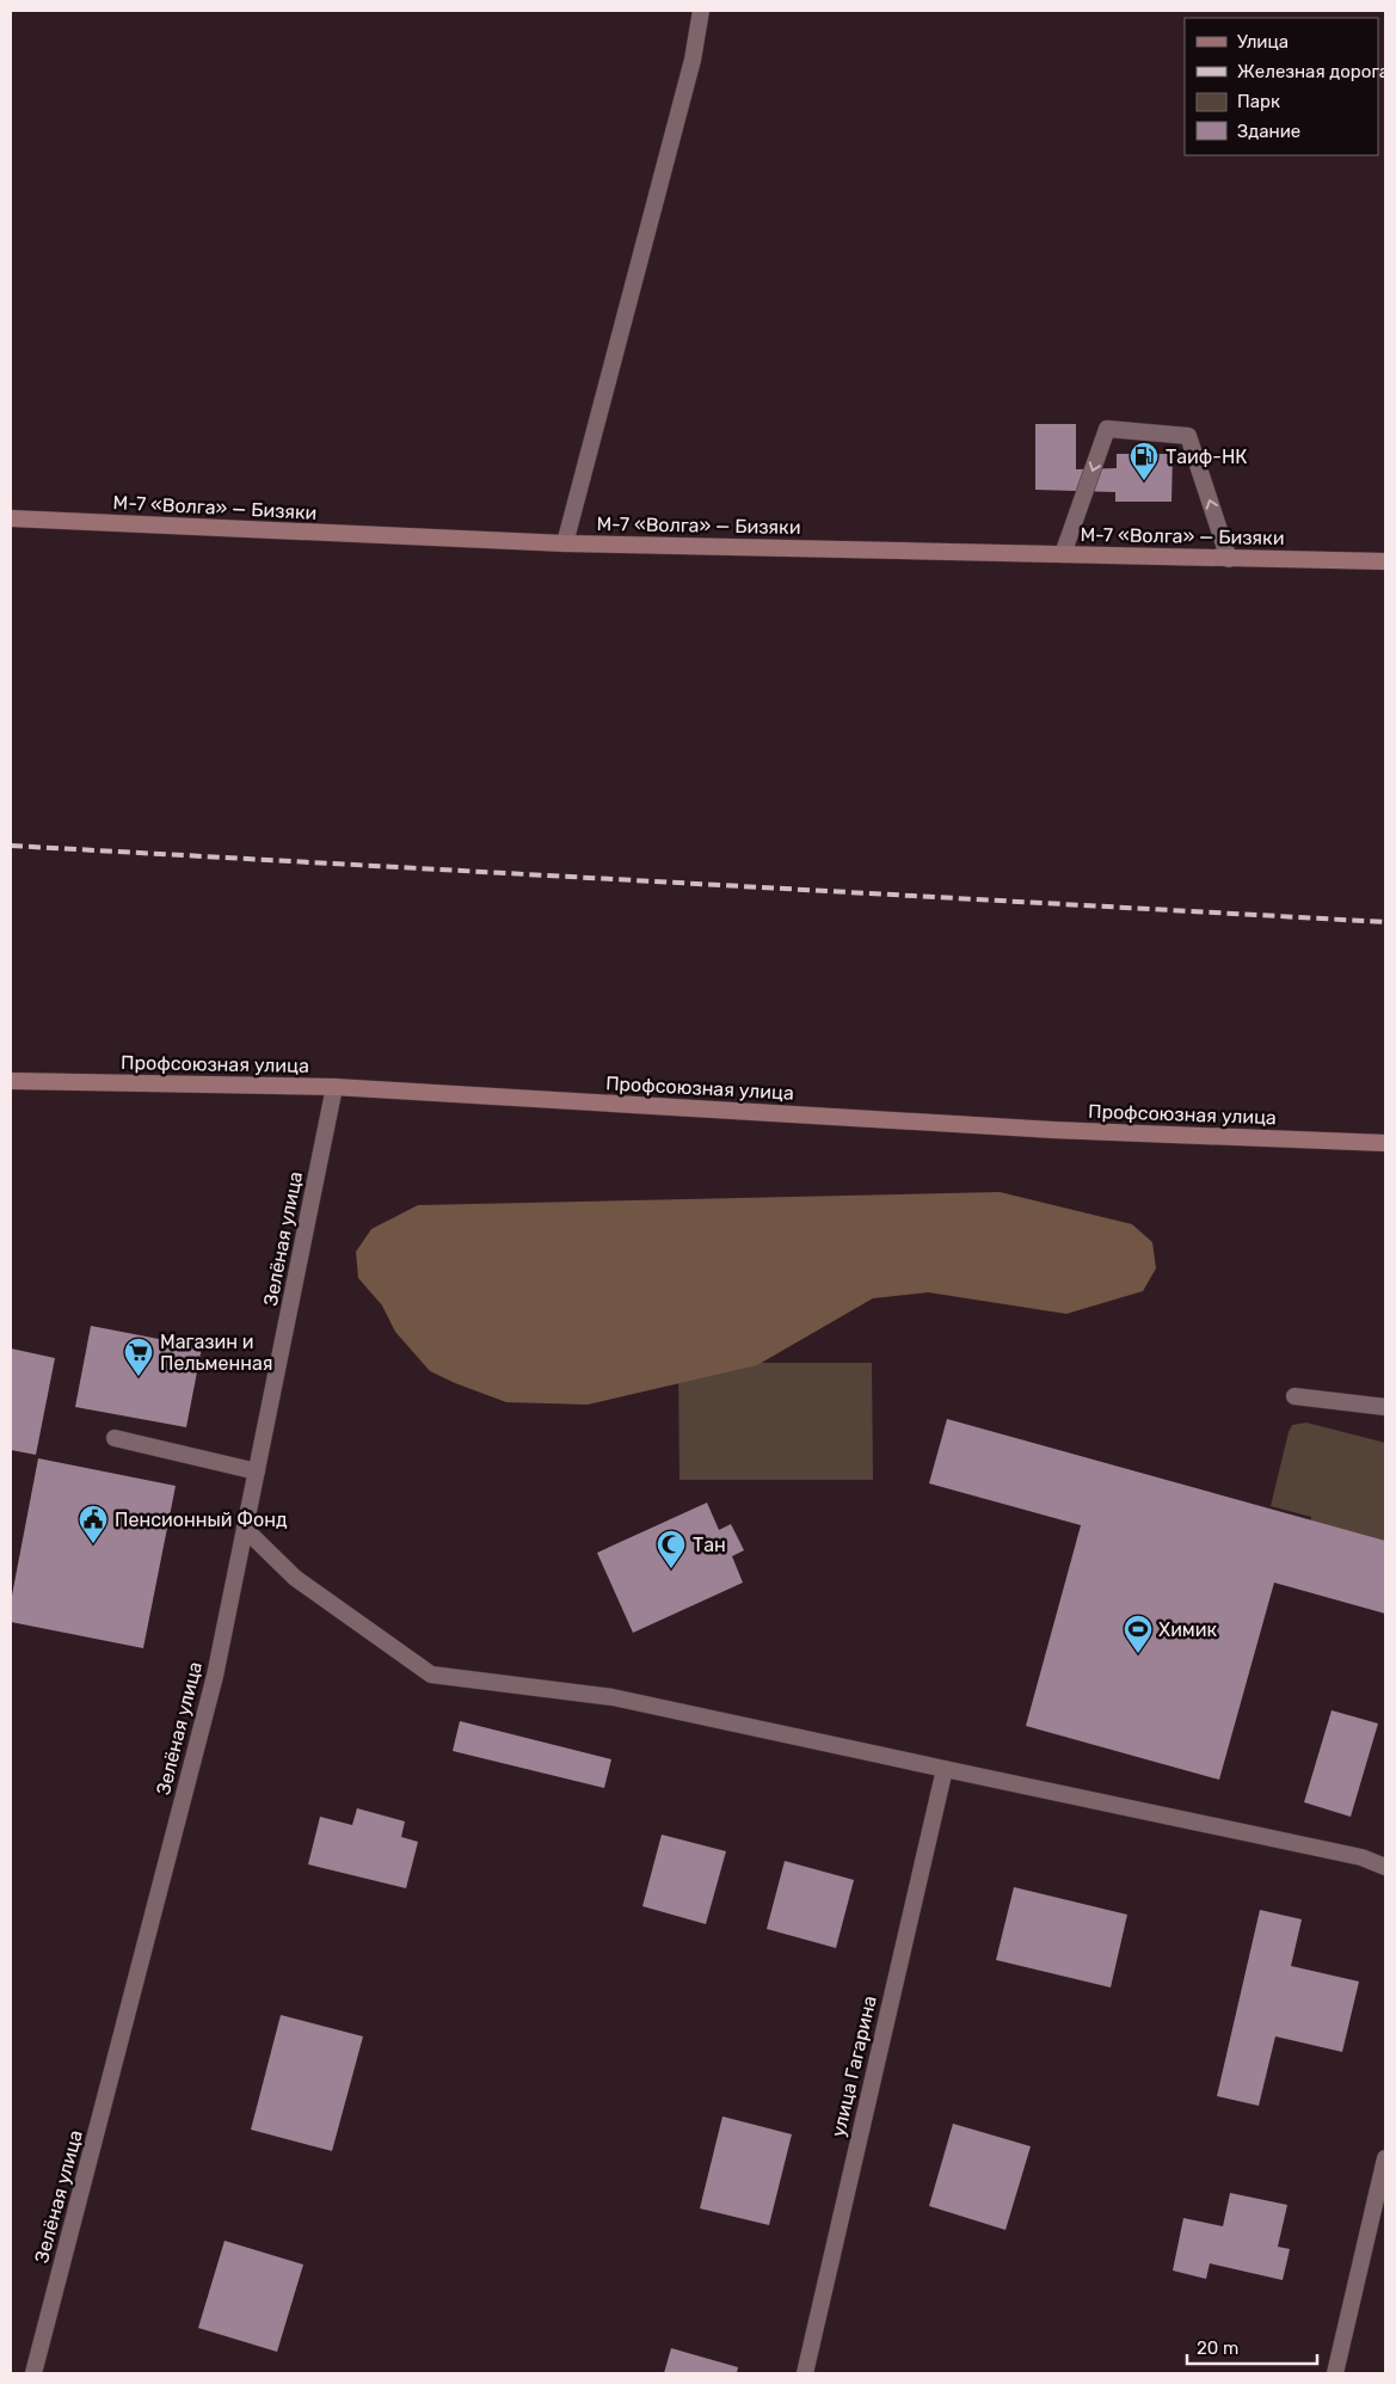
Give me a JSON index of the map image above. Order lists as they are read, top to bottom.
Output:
{
  "streets": {
    "main road": ["М-7 «Волга» — Бизяки", "Профсоюзная улица"],
    "street": ["Зелёная улица", "улица Гагарина"]
  },
  "crossings": [
    ["Профсоюзная улица", "Зелёная улица"]
  ],
  "places": {
    "fuel station": ["Таиф-НК"],
    "supermarket": ["Магазин и Пельменная"],
    "public building": ["Пенсионный Фонд"],
    "mosque": ["Тан"],
    "sports": ["Химик"]
  },
  "legend": [
    "Улица",
    "Железная дорога",
    "Парк",
    "Здание"
  ],
  "scale_bar": "20 m"
}
